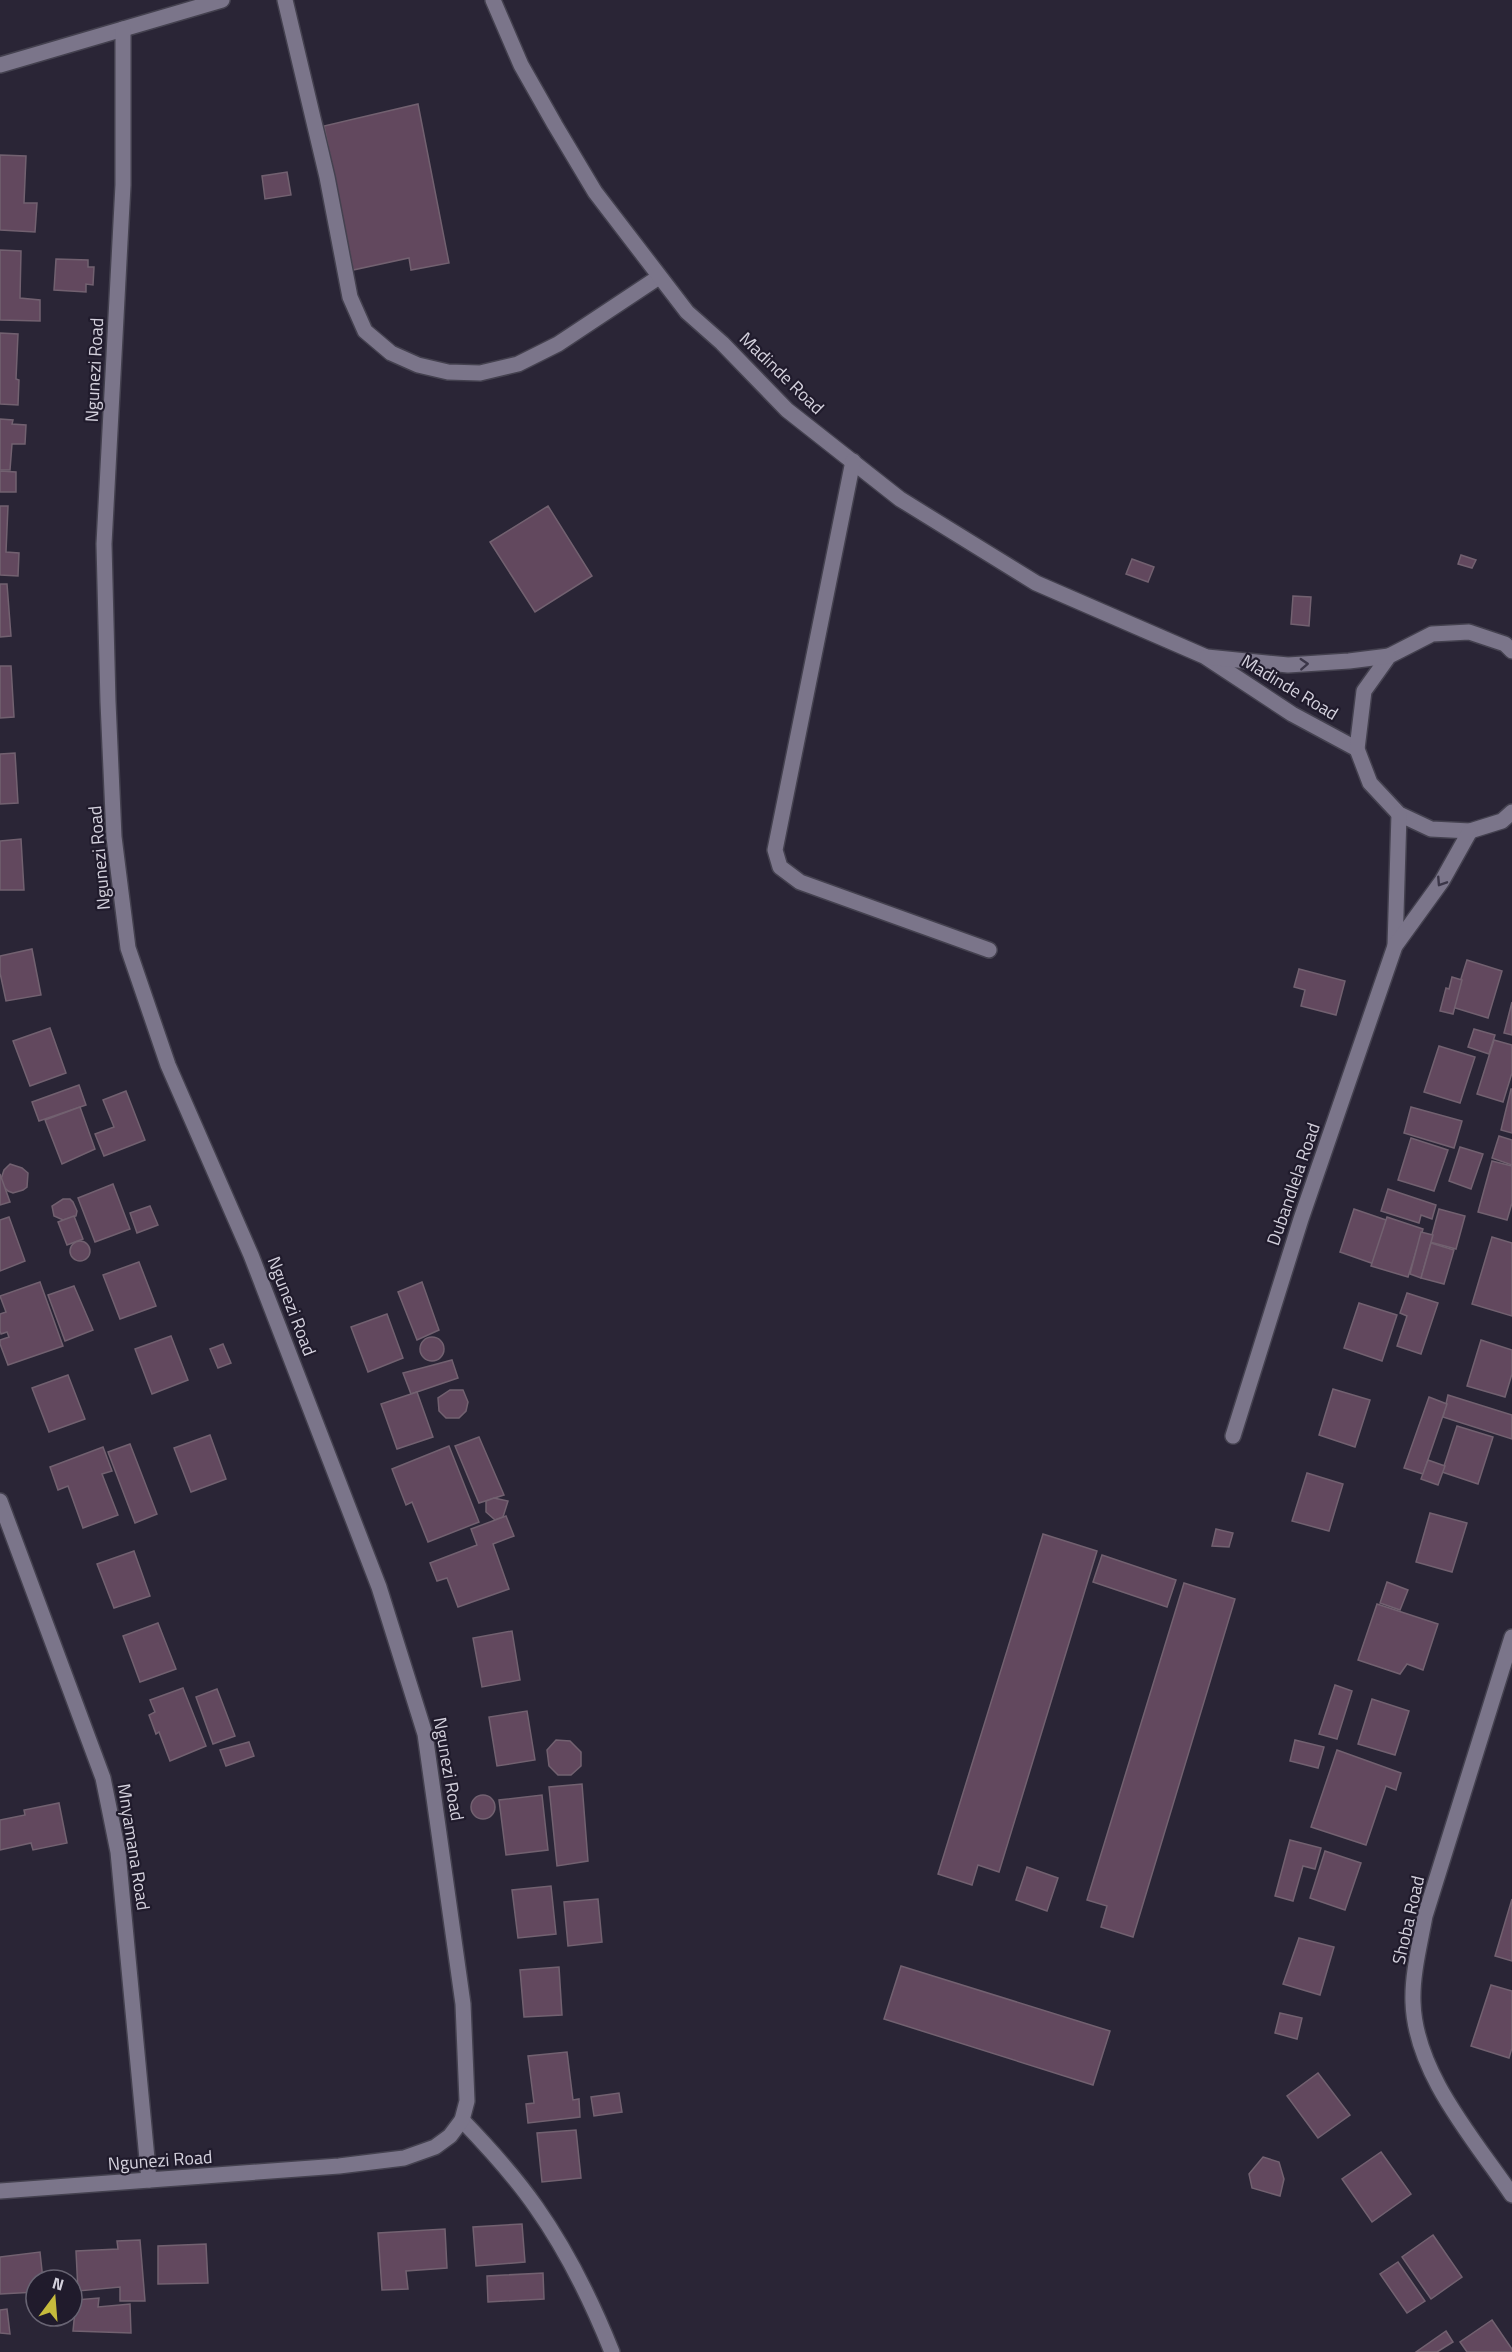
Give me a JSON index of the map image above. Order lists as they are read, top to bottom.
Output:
{
  "streets": {
    "street": [
      "Ngunezi Road",
      "Madinde Road",
      "Dubandlela Road",
      "Mnyamana Road",
      "Shoba Road"
    ]
  },
  "crossings": [
    ["Ngunezi Road", "Mnyamana Road"]
  ],
  "north": "top"
}
